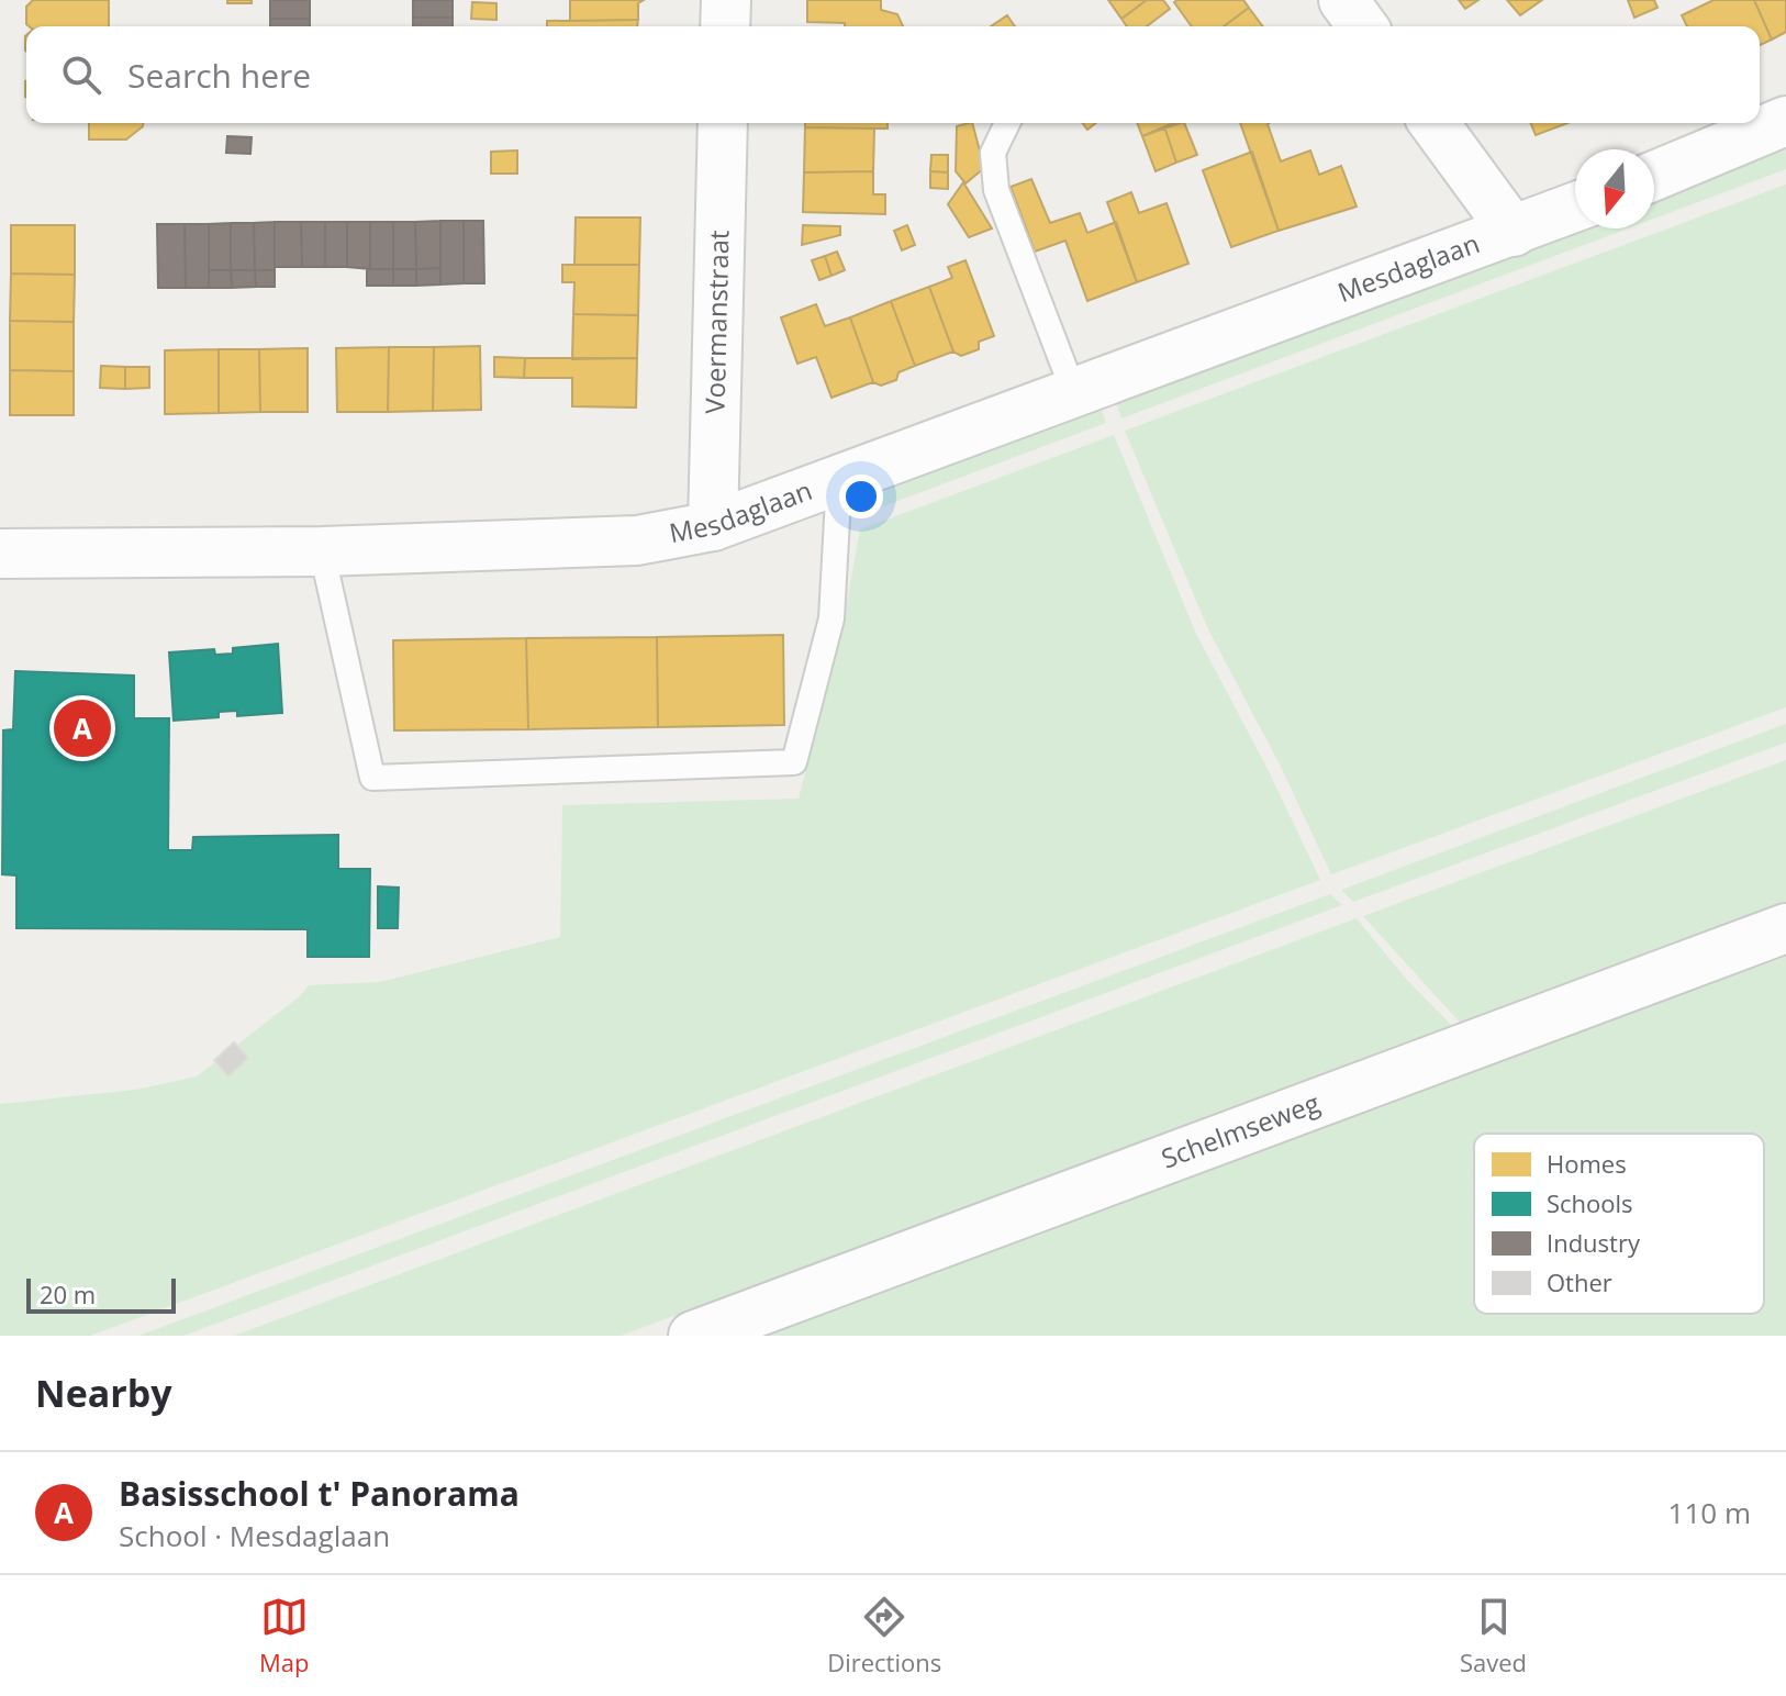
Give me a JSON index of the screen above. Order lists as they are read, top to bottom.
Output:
{
  "streets": {
    "street": ["Mesdaglaan", "Voermanstraat", "Schelmseweg"]
  },
  "crossings": [
    ["Mesdaglaan", "Voermanstraat"]
  ],
  "legend": [
    "Homes",
    "Schools",
    "Industry",
    "Other"
  ],
  "scale_bar": "20 m",
  "north": "bottom",
  "page": {
    "search": "Search here",
    "pins": "A",
    "scale": "20 m",
    "heading": "Nearby",
    "list": [
      {
        "mark": "A",
        "name": "Basisschool t' Panorama",
        "note": "School · Mesdaglaan",
        "value": "110 m"
      }
    ],
    "nav": ["Map", "Directions", "Saved"]
  }
}
